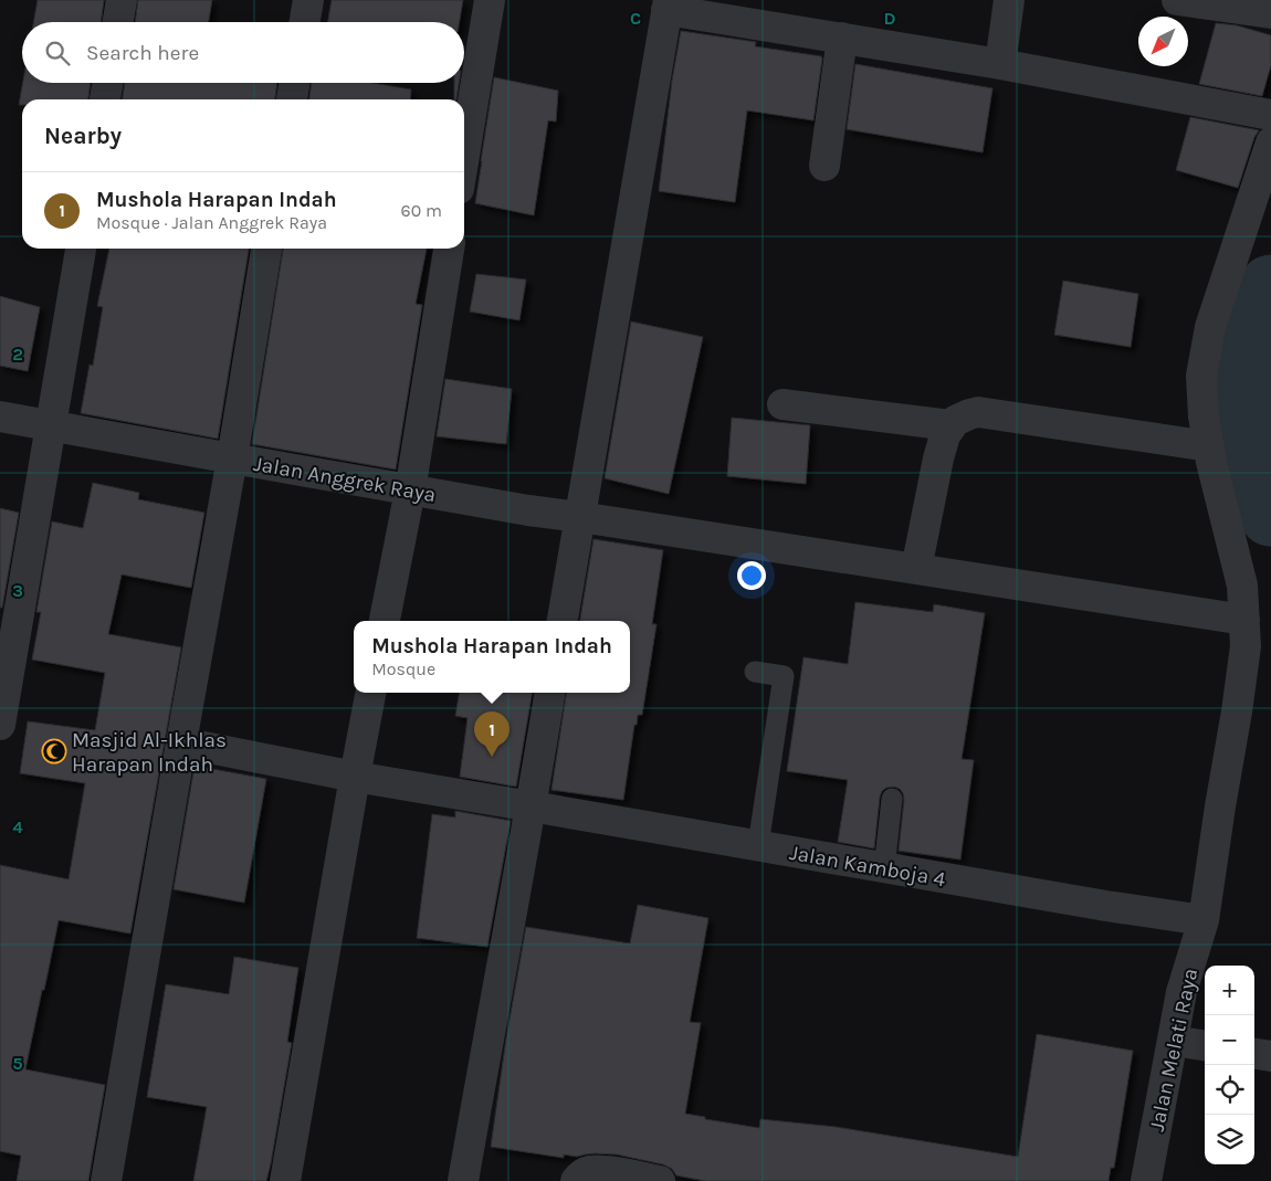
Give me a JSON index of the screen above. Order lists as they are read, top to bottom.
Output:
{
  "streets": {
    "street": ["Jalan Anggrek Raya", "Jalan Kamboja 4", "Jalan Melati Raya"]
  },
  "crossings": [
    ["Jalan Anggrek Raya", "Jalan Melati Raya"],
    ["Jalan Kamboja 4", "Jalan Melati Raya"]
  ],
  "places": {
    "mosque": ["Masjid Al-Ikhlas Harapan Indah"]
  },
  "north": "bottom left",
  "page": {
    "search": "Search here",
    "heading": "Nearby",
    "list": [
      {
        "mark": "1",
        "name": "Mushola Harapan Indah",
        "note": "Mosque · Jalan Anggrek Raya",
        "value": "60 m"
      }
    ],
    "popup": ["Mushola Harapan Indah", "Mosque"],
    "pins": "1",
    "map_buttons": ["+", "−"]
  },
  "grid": {
    "columns": ["C", "D"],
    "rows": [
      "2",
      "3",
      "4",
      "5"
    ]
  }
}
